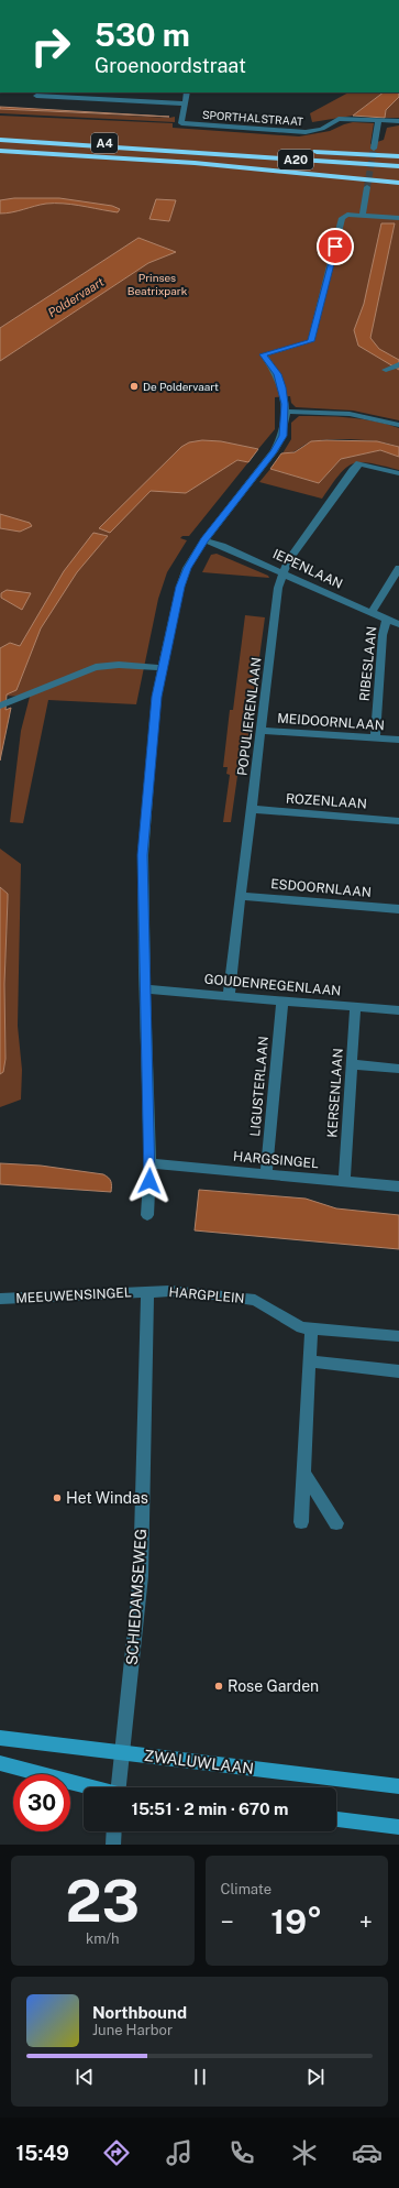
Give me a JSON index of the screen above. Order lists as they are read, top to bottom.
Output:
{
  "streets": {
    "highway": ["A20"],
    "main road": ["ZWALUWLAAN"],
    "street": [
      "SPORTHALSTRAAT",
      "IEPENLAAN",
      "RIBESLAAN",
      "POPULIERENLAAN",
      "MEIDOORNLAAN",
      "ROZENLAAN",
      "ESDOORNLAAN",
      "GOUDENREGENLAAN",
      "LIGUSTERLAAN",
      "KERSENLAAN",
      "HARGSINGEL",
      "MEEUWENSINGEL",
      "HARGPLEIN",
      "SCHIEDAMSEWEG"
    ]
  },
  "crossings": [
    ["IEPENLAAN", "RIBESLAAN"],
    ["IEPENLAAN", "POPULIERENLAAN"],
    ["RIBESLAAN", "MEIDOORNLAAN"],
    ["POPULIERENLAAN", "MEIDOORNLAAN"],
    ["POPULIERENLAAN", "ROZENLAAN"],
    ["POPULIERENLAAN", "ESDOORNLAAN"],
    ["POPULIERENLAAN", "GOUDENREGENLAAN"],
    ["GOUDENREGENLAAN", "LIGUSTERLAAN"],
    ["GOUDENREGENLAAN", "KERSENLAAN"],
    ["LIGUSTERLAAN", "HARGSINGEL"],
    ["KERSENLAAN", "HARGSINGEL"],
    ["MEEUWENSINGEL", "HARGPLEIN"],
    ["MEEUWENSINGEL", "SCHIEDAMSEWEG"],
    ["HARGPLEIN", "SCHIEDAMSEWEG"],
    ["SCHIEDAMSEWEG", "ZWALUWLAAN"]
  ],
  "water": ["Poldervaart"],
  "parks": ["Prinses Beatrixpark"],
  "places": ["De Poldervaart", "Het Windas", "Rose Garden"],
  "page": {
    "turn": ["530 m", "Groenoordstraat"],
    "limit": "30",
    "trip": "15:51 · 2 min · 670 m",
    "tile": [
      ["23", "km/h"],
      "Climate"
    ],
    "heat": ["−", "19°", "+"],
    "song": ["Northbound", "June Harbor"],
    "tabs": "15:49"
  }
}
